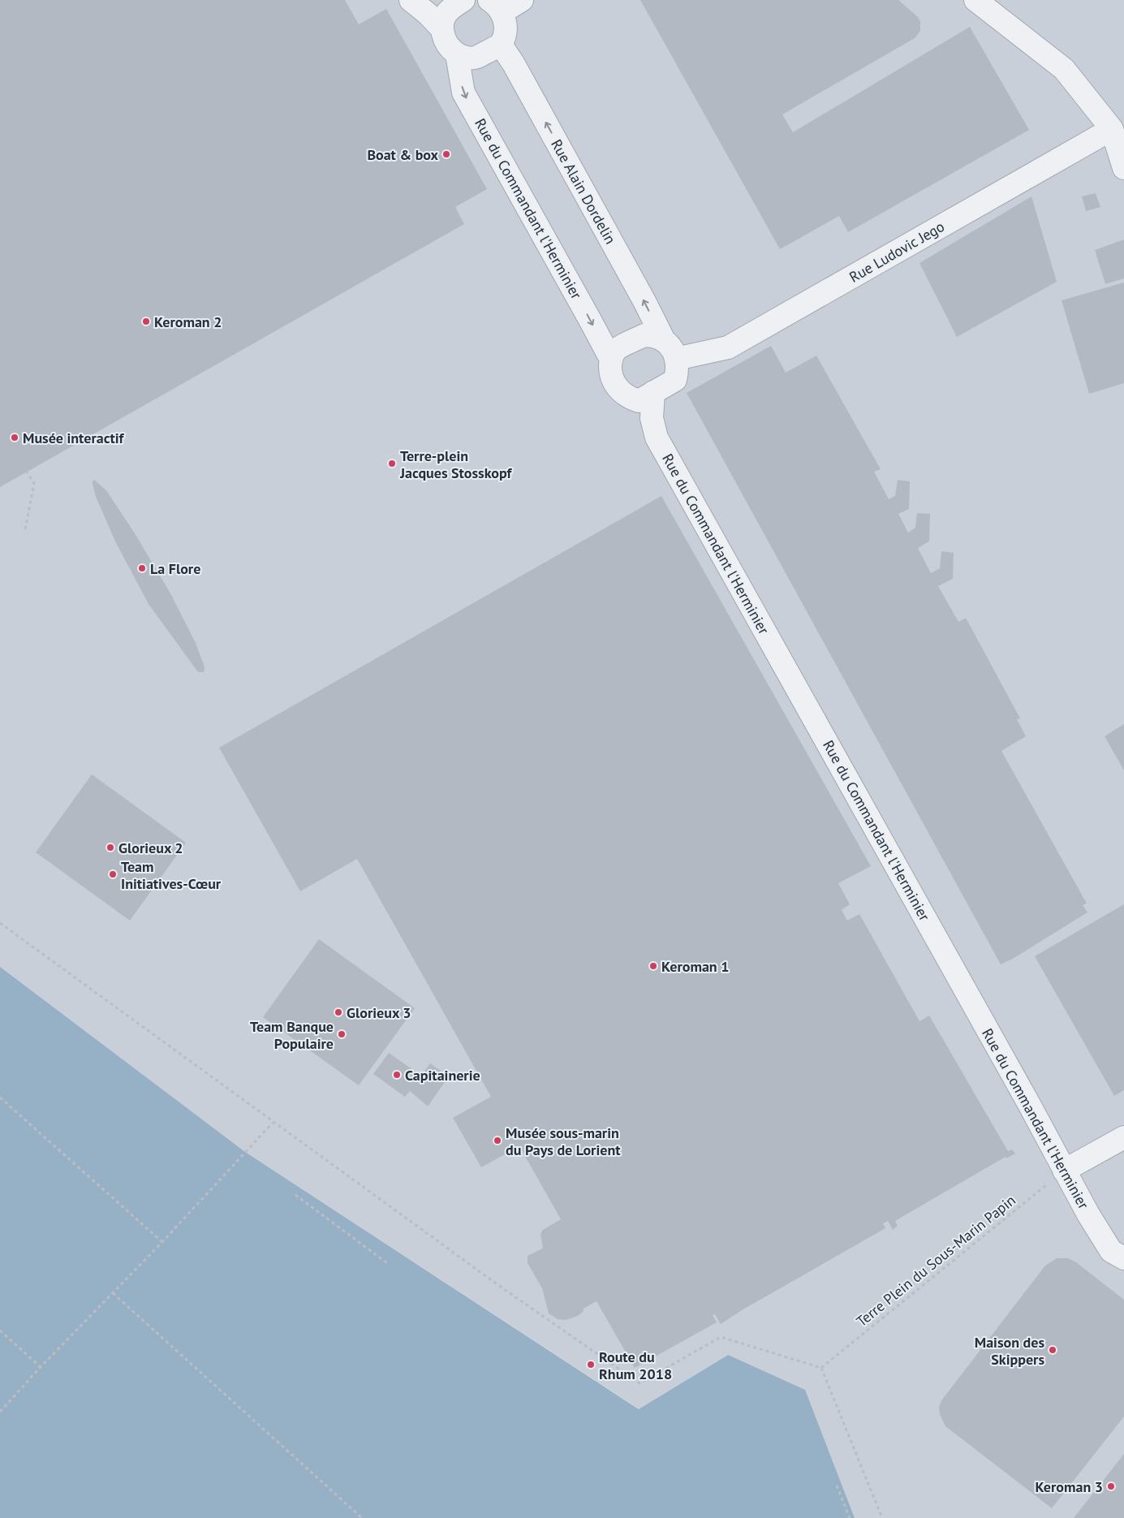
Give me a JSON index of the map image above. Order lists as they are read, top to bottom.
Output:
{
  "streets": {
    "street": ["Rue Alain Dordelin", "Rue du Commandant l'Herminier", "Rue Ludovic Jego"],
    "path": ["Terre Plein du Sous-Marin Papin"]
  },
  "crossings": [
    ["Rue Alain Dordelin", "Rue du Commandant l'Herminier"],
    ["Rue Alain Dordelin", "Rue Ludovic Jego"],
    ["Rue du Commandant l'Herminier", "Rue Ludovic Jego"],
    ["Rue du Commandant l'Herminier", "Terre Plein du Sous-Marin Papin"]
  ],
  "one_way": ["Rue Alain Dordelin"],
  "places": [
    "Boat & box",
    "Keroman 2",
    "Musée interactif",
    "Terre-plein Jacques Stosskopf",
    "La Flore",
    "Glorieux 2",
    "Team Initiatives-Cœur",
    "Keroman 1",
    "Glorieux 3",
    "Team Banque Populaire",
    "Capitainerie",
    "Musée sous-marin du Pays de Lorient",
    "Maison des Skippers",
    "Route du Rhum 2018",
    "Keroman 3"
  ]
}
